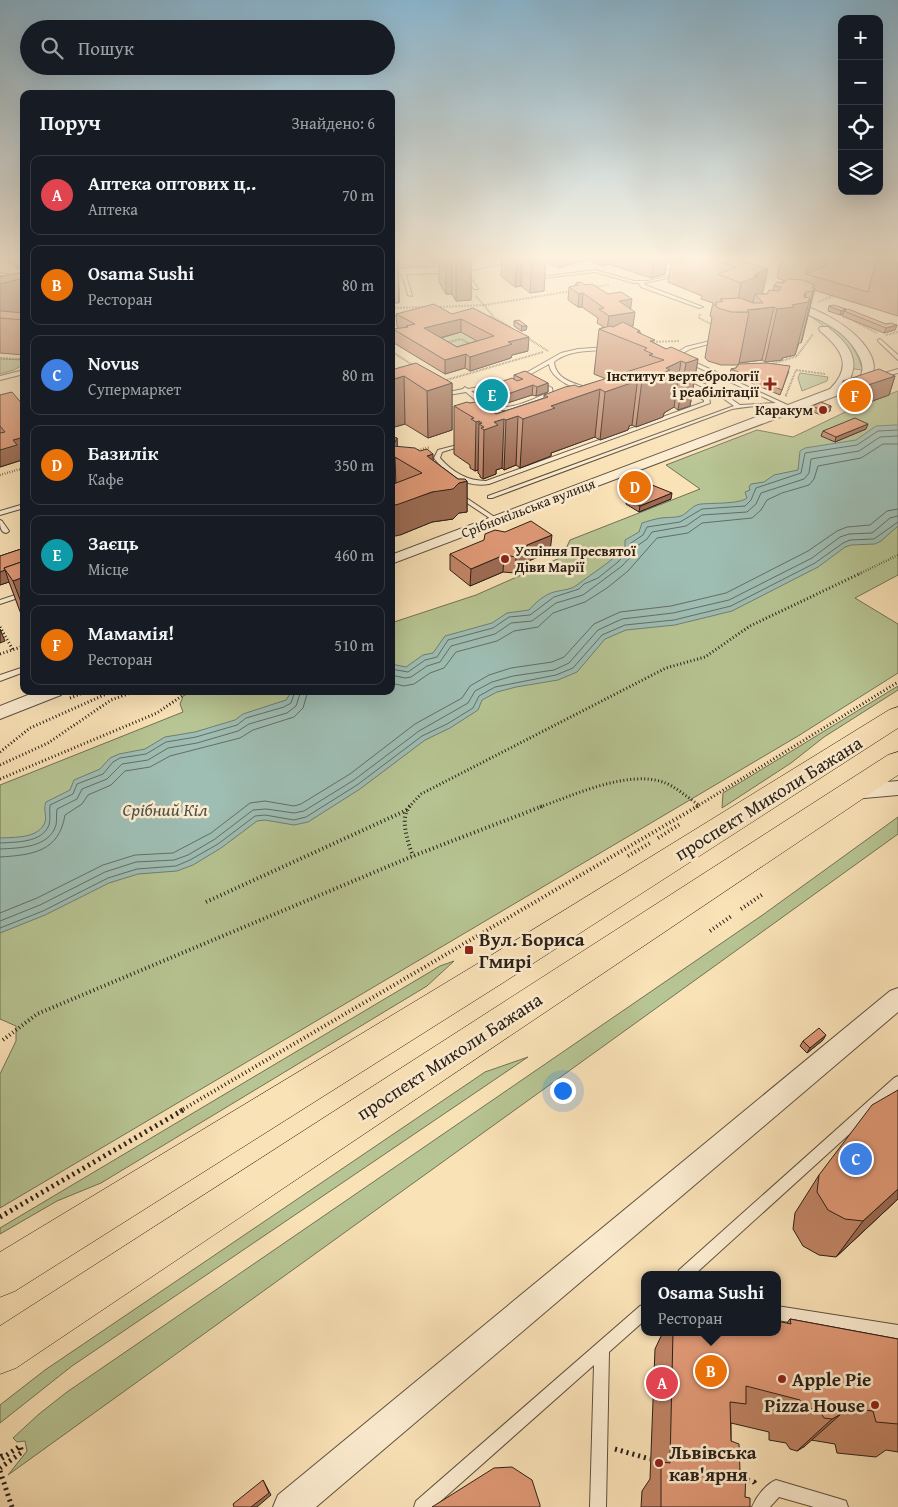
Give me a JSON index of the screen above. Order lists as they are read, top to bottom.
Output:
{
  "streets": {
    "highway": ["проспект Миколи Бажана"],
    "street": ["Срібнокільська вулиця"]
  },
  "water": ["Срібний Кіл"],
  "places": {
    "health": ["Інститут вертебрології і реабілітації"],
    "other": [
      "Каракум",
      "Успіння Пресвятої Діви Марії",
      "Apple Pie",
      "Pizza House",
      "Львівська кав'ярня"
    ],
    "transit": ["Вул. Бориса Гмирі"]
  },
  "page": {
    "map_buttons": ["+", "−"],
    "search": "Пошук",
    "heading": ["Поруч", "Знайдено: 6"],
    "list": [
      {
        "mark": "A",
        "name": "Аптека оптових ц‥",
        "note": "Аптека",
        "value": "70 m"
      },
      {
        "mark": "B",
        "name": "Osama Sushi",
        "note": "Ресторан",
        "value": "80 m"
      },
      {
        "mark": "C",
        "name": "Novus",
        "note": "Супермаркет",
        "value": "80 m"
      },
      {
        "mark": "D",
        "name": "Базилік",
        "note": "Кафе",
        "value": "350 m"
      },
      {
        "mark": "E",
        "name": "Заєць",
        "note": "Місце",
        "value": "460 m"
      },
      {
        "mark": "F",
        "name": "Мамамія!",
        "note": "Ресторан",
        "value": "510 m"
      }
    ],
    "pins": [
      "E",
      "F",
      "D",
      "C",
      "B",
      "A"
    ],
    "popup": ["Osama Sushi", "Ресторан"]
  }
}
